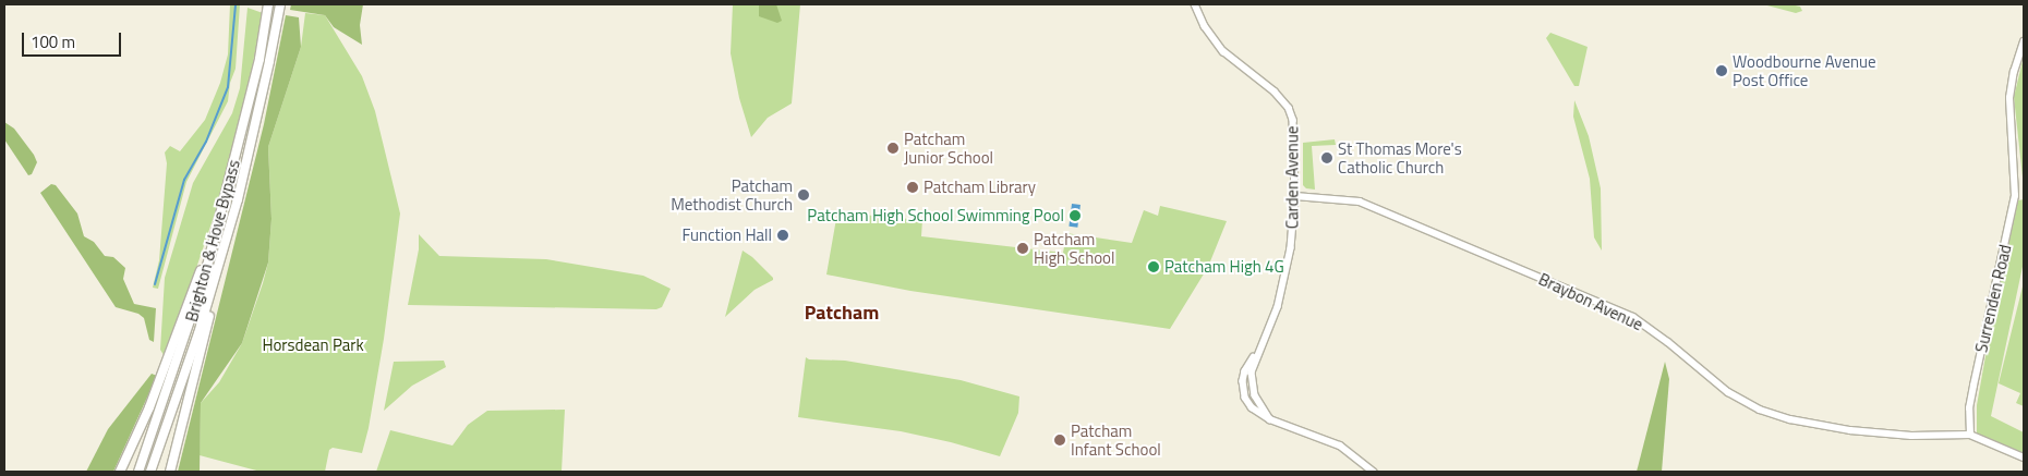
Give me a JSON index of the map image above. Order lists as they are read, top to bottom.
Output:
{
  "streets": {
    "highway": ["Brighton & Hove Bypass"],
    "street": ["Carden Avenue", "Surrenden Road", "Braybon Avenue"]
  },
  "crossings": [
    ["Carden Avenue", "Braybon Avenue"],
    ["Surrenden Road", "Braybon Avenue"]
  ],
  "districts": ["Patcham"],
  "parks": ["Horsdean Park"],
  "places": [
    "Woodbourne Avenue Post Office",
    "Patcham Junior School",
    "St Thomas More's Catholic Church",
    "Patcham Library",
    "Patcham Methodist Church",
    "Patcham High School Swimming Pool",
    "Function Hall",
    "Patcham High School",
    "Patcham High 4G",
    "Patcham Infant School"
  ],
  "scale_bar": "100 m"
}
